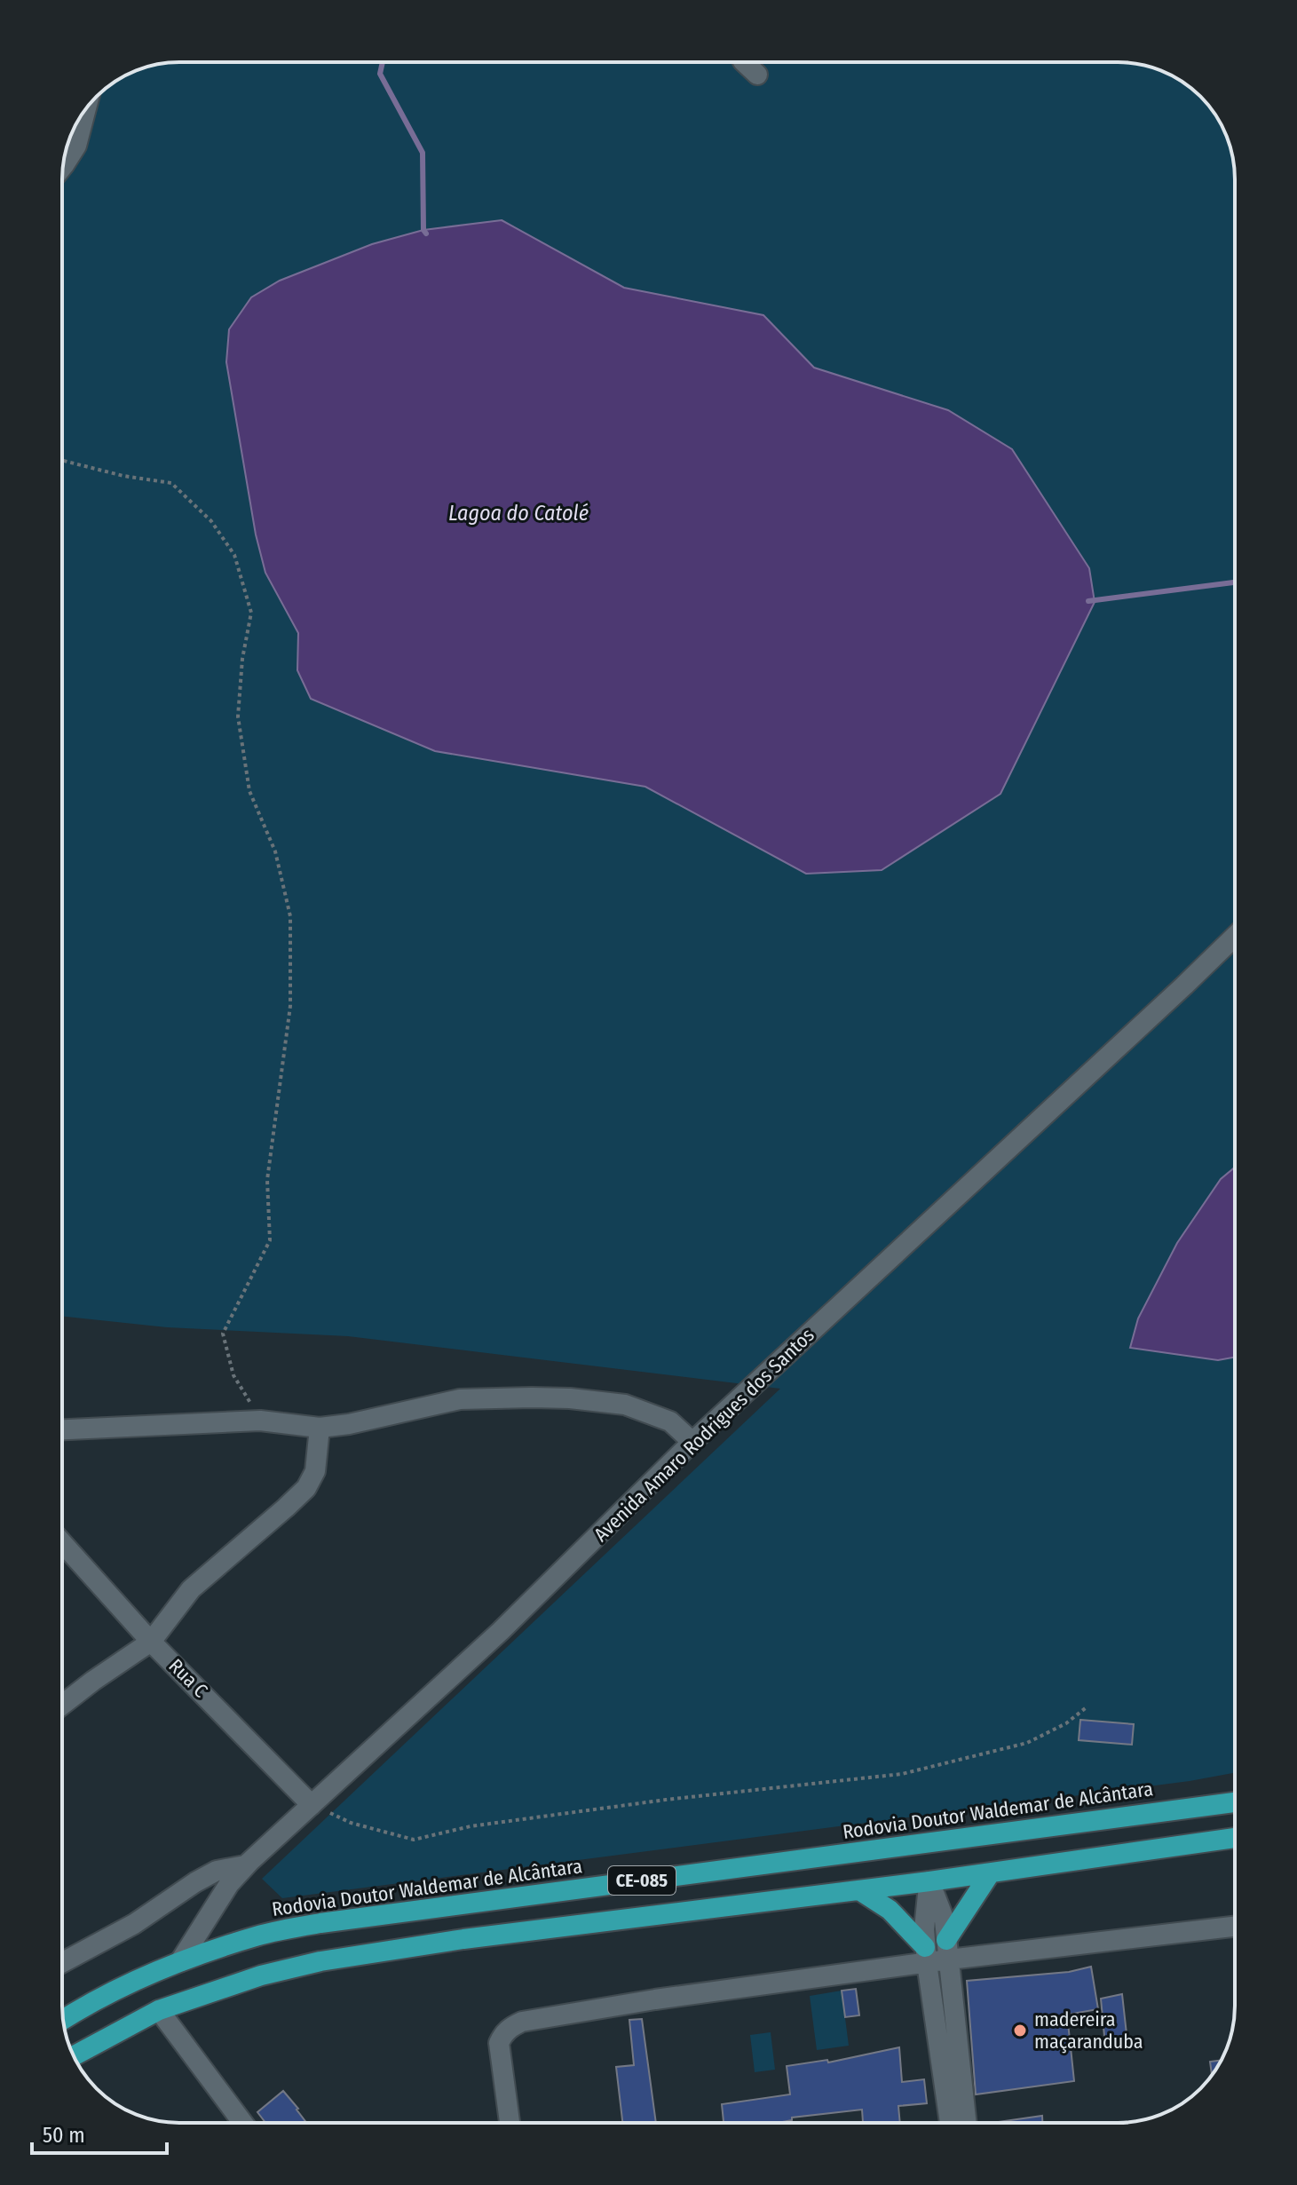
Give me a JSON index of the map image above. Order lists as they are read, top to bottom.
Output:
{
  "streets": {
    "highway": ["Rodovia Doutor Waldemar de Alcântara", "CE-085"],
    "street": ["Avenida Amaro Rodrigues dos Santos", "Rua C"]
  },
  "crossings": [
    ["Avenida Amaro Rodrigues dos Santos", "Rua C"],
    ["Avenida Amaro Rodrigues dos Santos", "Rodovia Doutor Waldemar de Alcântara"]
  ],
  "water": ["Lagoa do Catolé"],
  "places": ["madereira maçaranduba"],
  "scale_bar": "50 m"
}
